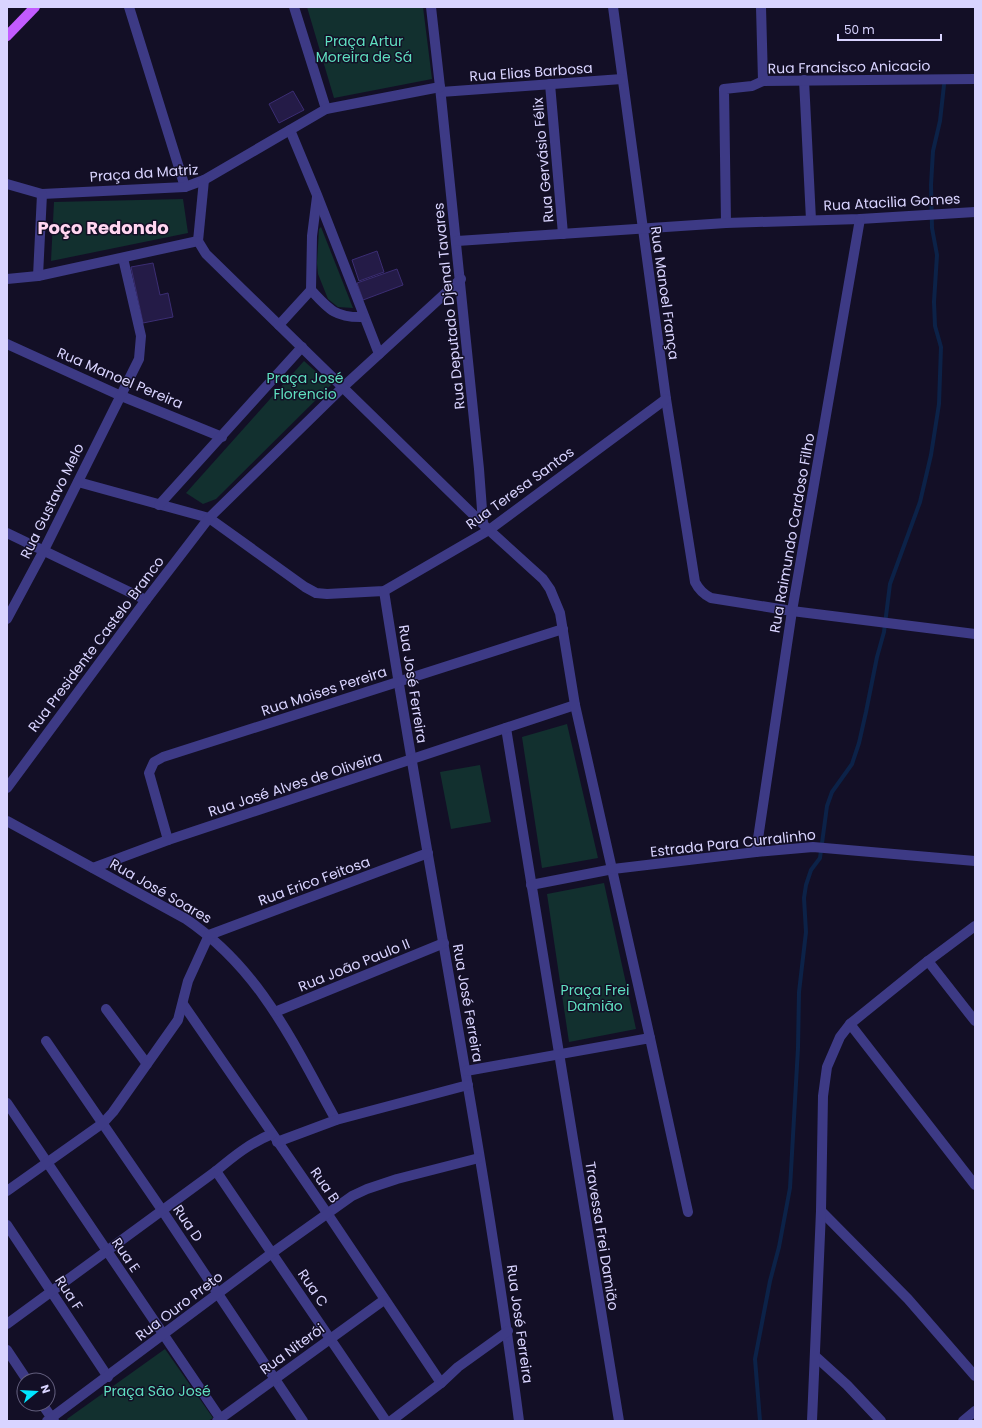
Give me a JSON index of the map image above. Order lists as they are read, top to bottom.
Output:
{
  "streets": {
    "street": [
      "Rua Francisco Anicacio",
      "Rua Elias Barbosa",
      "Rua Gervásio Félix",
      "Praça da Matriz",
      "Rua Atacilia Gomes",
      "Rua Manoel França",
      "Rua Deputado Djenal Tavares",
      "Rua Manoel Pereira",
      "Rua Teresa Santos",
      "Rua Gustavo Melo",
      "Rua Raimundo Cardoso Filho",
      "Rua Presidente Castelo Branco",
      "Rua José Ferreira",
      "Rua Moises Pereira",
      "Rua José Alves de Oliveira",
      "Estrada Para Curralinho",
      "Rua Erico Feitosa",
      "Rua José Soares",
      "Rua João Paulo II",
      "Rua B",
      "Rua D",
      "Travessa Frei Damião",
      "Rua E",
      "Rua C",
      "Rua F",
      "Rua Ouro Preto",
      "Rua Niterói"
    ]
  },
  "crossings": [
    ["Rua Francisco Anicacio", "Rua Atacilia Gomes"],
    ["Rua Elias Barbosa", "Rua Gervásio Félix"],
    ["Rua Elias Barbosa", "Rua Manoel França"],
    ["Rua Elias Barbosa", "Rua Deputado Djenal Tavares"],
    ["Rua Gervásio Félix", "Rua Atacilia Gomes"],
    ["Rua Atacilia Gomes", "Rua Manoel França"],
    ["Rua Atacilia Gomes", "Rua Deputado Djenal Tavares"],
    ["Rua Atacilia Gomes", "Rua Raimundo Cardoso Filho"],
    ["Rua Manoel França", "Rua Teresa Santos"],
    ["Rua Manoel França", "Rua Raimundo Cardoso Filho"],
    ["Rua Deputado Djenal Tavares", "Rua Teresa Santos"],
    ["Rua Deputado Djenal Tavares", "Rua Presidente Castelo Branco"],
    ["Rua Manoel Pereira", "Rua Gustavo Melo"],
    ["Rua Teresa Santos", "Rua José Ferreira"],
    ["Rua Raimundo Cardoso Filho", "Estrada Para Curralinho"],
    ["Rua José Ferreira", "Rua Moises Pereira"],
    ["Rua José Ferreira", "Rua José Alves de Oliveira"],
    ["Rua José Ferreira", "Rua Erico Feitosa"],
    ["Rua José Ferreira", "Rua João Paulo II"],
    ["Rua José Ferreira", "Rua Ouro Preto"],
    ["Rua Moises Pereira", "Rua José Alves de Oliveira"],
    ["Rua José Alves de Oliveira", "Rua José Soares"],
    ["Rua Erico Feitosa", "Rua José Soares"],
    ["Rua José Soares", "Rua João Paulo II"],
    ["Rua B", "Rua Ouro Preto"],
    ["Rua B", "Rua Niterói"],
    ["Rua D", "Rua Ouro Preto"],
    ["Rua D", "Rua Niterói"],
    ["Rua E", "Rua Ouro Preto"],
    ["Rua E", "Rua Niterói"],
    ["Rua C", "Rua Ouro Preto"],
    ["Rua C", "Rua Niterói"],
    ["Rua F", "Rua Ouro Preto"]
  ],
  "districts": ["Poço Redondo"],
  "parks": [
    "Praça Artur Moreira de Sá",
    "Praça José Florencio",
    "Praça Frei Damião",
    "Praça São José"
  ],
  "scale_bar": "50 m",
  "north": "right"
}
